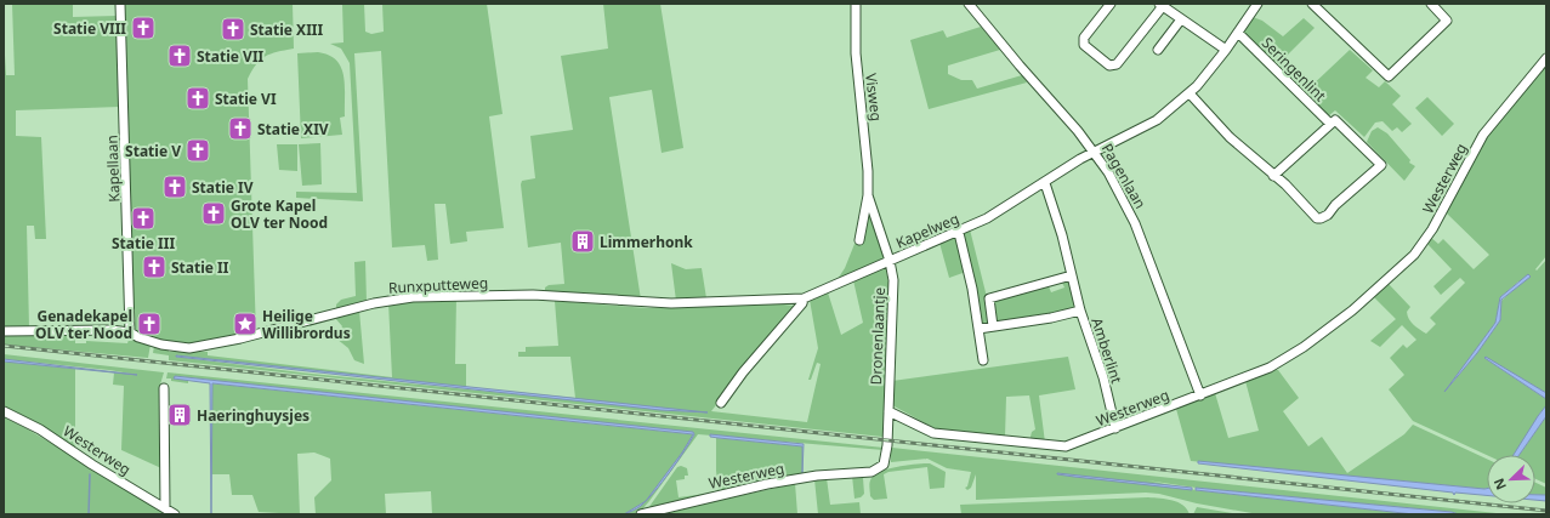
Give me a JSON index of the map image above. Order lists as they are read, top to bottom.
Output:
{
  "streets": {
    "street": [
      "Seringenlint",
      "Visweg",
      "Kapellaan",
      "Pagenlaan",
      "Westerweg",
      "Kapelweg",
      "Runxputteweg",
      "Dronenlaantje",
      "Amberlint"
    ]
  },
  "crossings": [
    ["Seringenlint", "Kapelweg"],
    ["Visweg", "Kapelweg"],
    ["Visweg", "Dronenlaantje"],
    ["Kapellaan", "Runxputteweg"],
    ["Pagenlaan", "Westerweg"],
    ["Pagenlaan", "Kapelweg"],
    ["Westerweg", "Dronenlaantje"],
    ["Westerweg", "Amberlint"],
    ["Kapelweg", "Runxputteweg"],
    ["Kapelweg", "Dronenlaantje"],
    ["Kapelweg", "Amberlint"]
  ],
  "places": {
    "church": [
      "Statie VIII",
      "Statie XIII",
      "Statie VII",
      "Statie VI",
      "Statie XIV",
      "Statie V",
      "Statie IV",
      "Grote Kapel OLV ter Nood",
      "Statie III",
      "Statie II",
      "Genadekapel OLV ter Nood"
    ],
    "building": ["Limmerhonk", "Haeringhuysjes"],
    "place": ["Heilige Willibrordus"]
  },
  "north": "bottom left"
}
